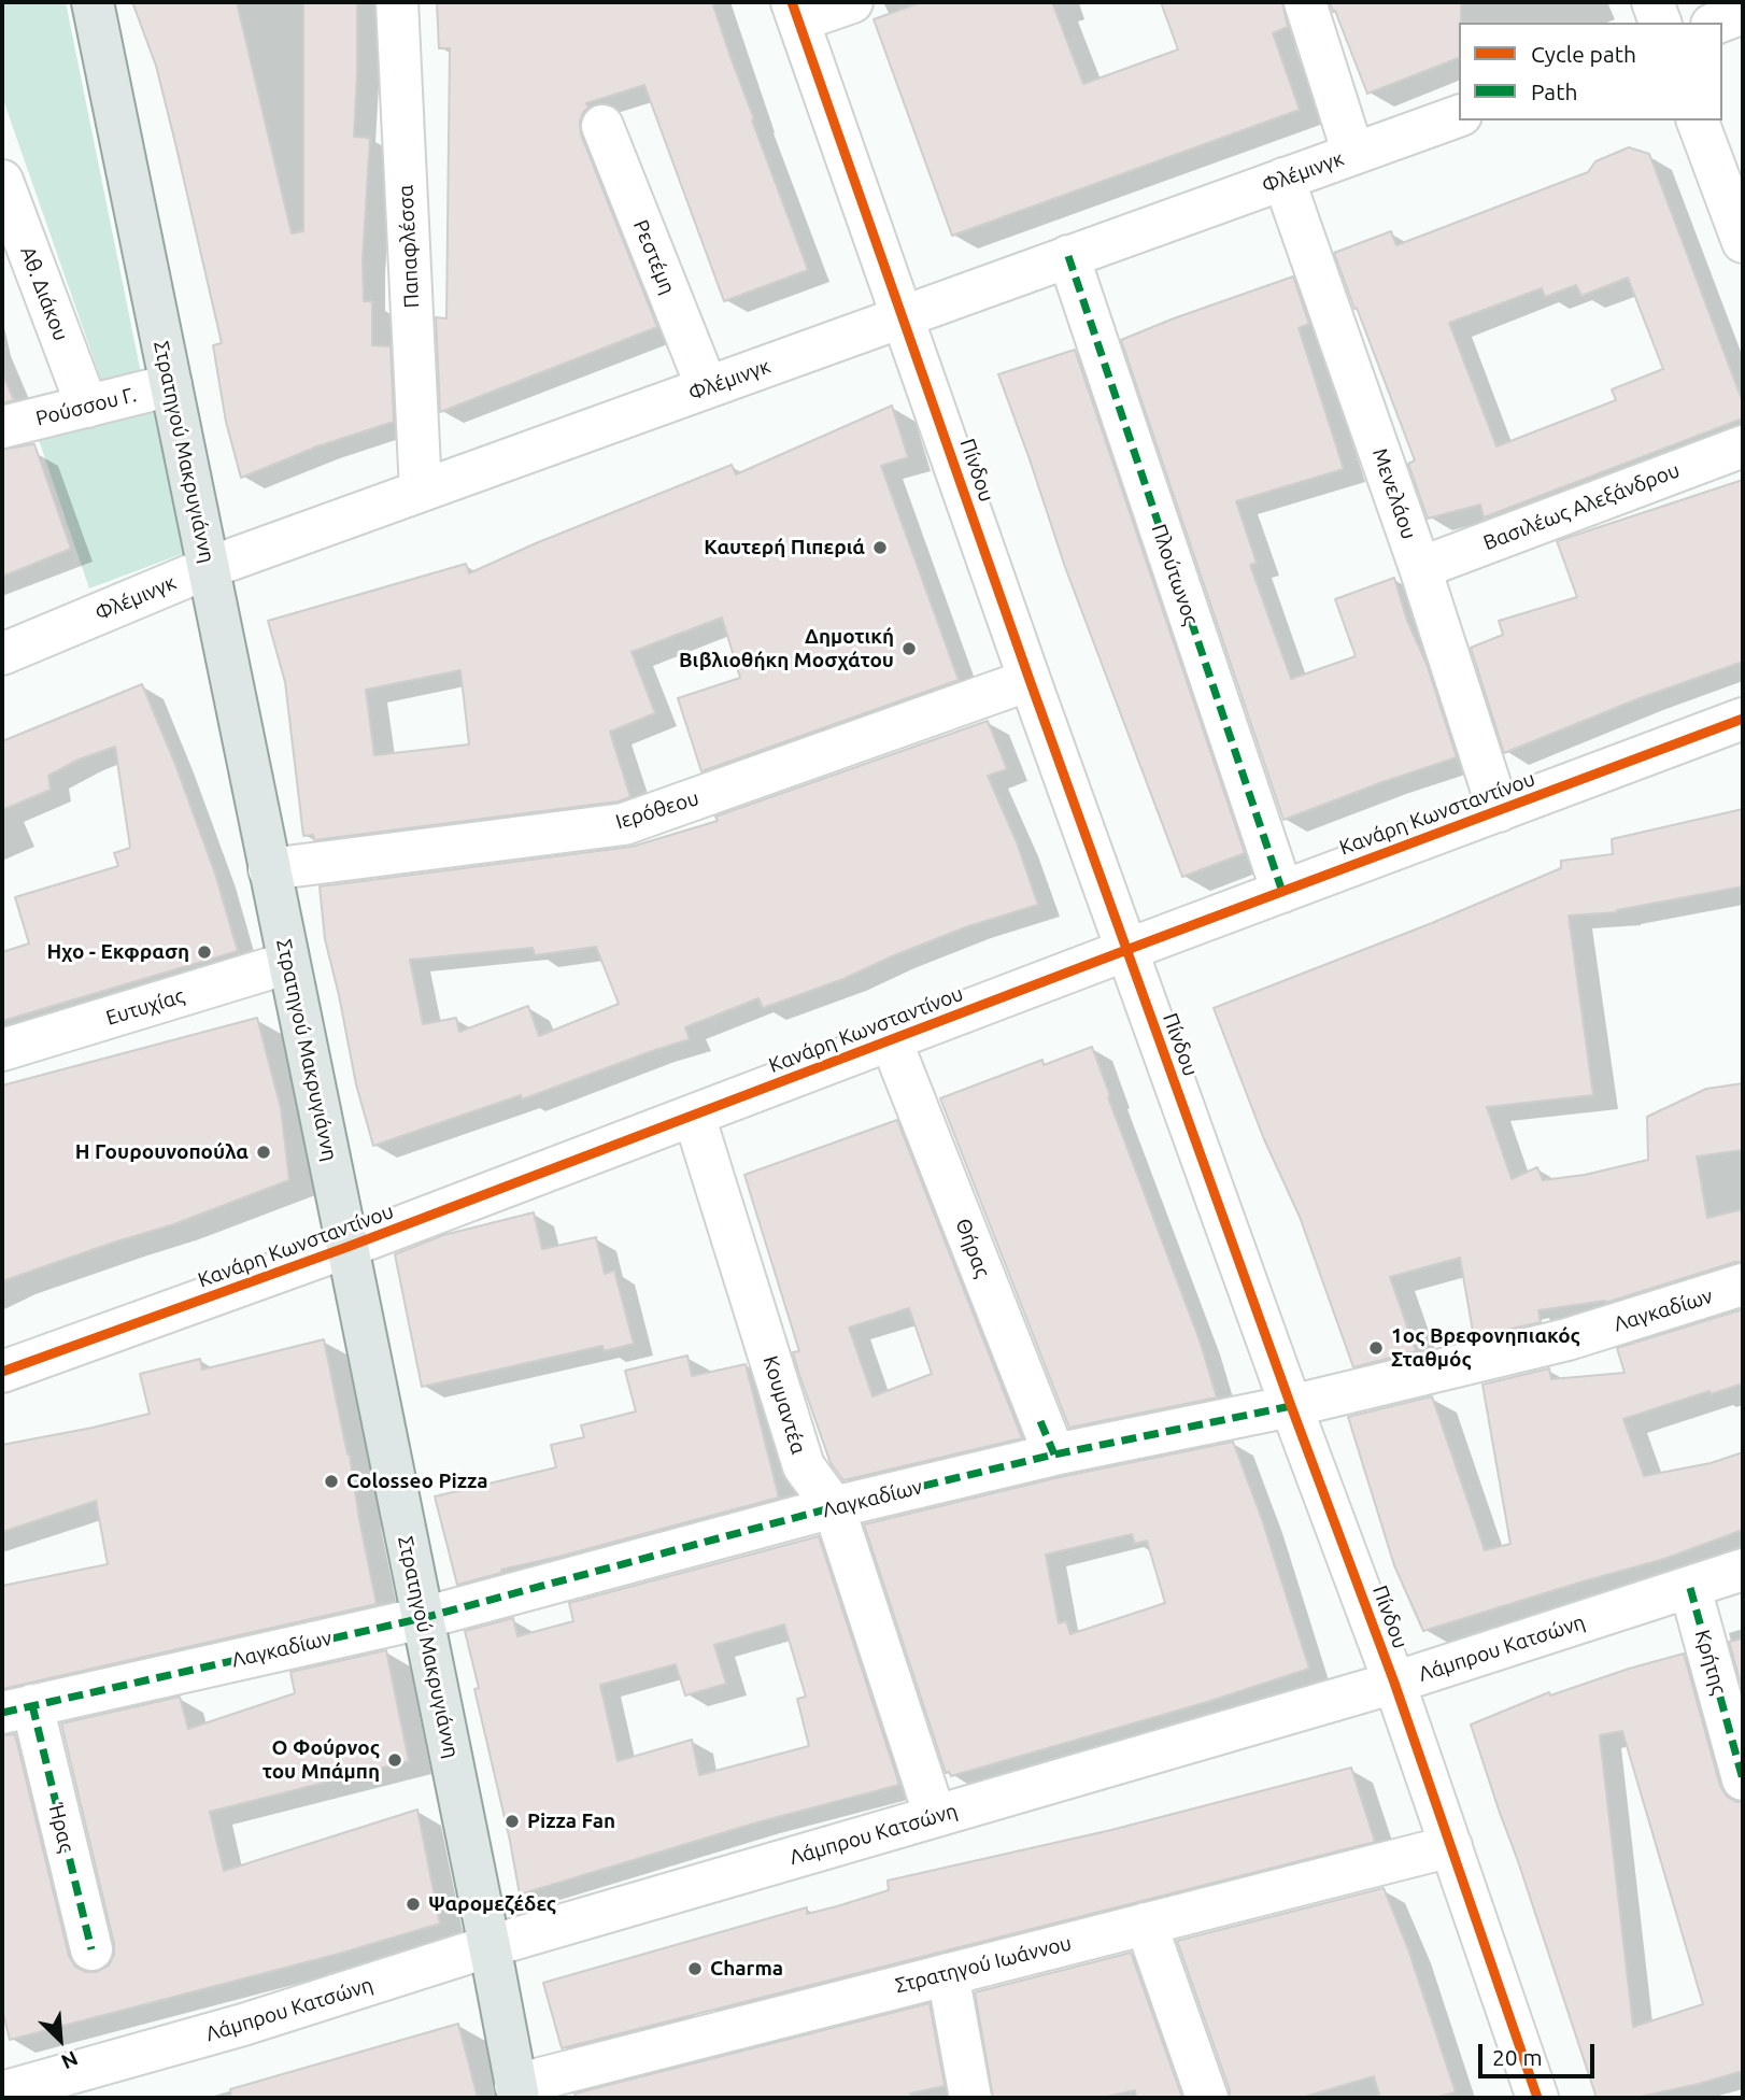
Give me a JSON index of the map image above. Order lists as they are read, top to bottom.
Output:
{
  "streets": {
    "main road": ["Στρατηγού Μακρυγιάννη"],
    "street": [
      "Φλέμινγκ",
      "Παπαφλέσσα",
      "Ρεστέμη",
      "Αθ. Διάκου",
      "Ρούσσου Γ.",
      "Πίνδου",
      "Μενελάου",
      "Βασιλέως Αλεξάνδρου",
      "Πλούτωνος",
      "Ιερόθεου",
      "Κανάρη Κωνσταντίνου",
      "Ευτυχίας",
      "Θήρας",
      "Λαγκαδίων",
      "Κουμαντέα",
      "Λάμπρου Κατσώνη",
      "Κρήτης",
      "Ήρας",
      "Στρατηγού Ιωάννου"
    ]
  },
  "crossings": [
    ["Φλέμινγκ", "Παπαφλέσσα"],
    ["Φλέμινγκ", "Ρεστέμη"],
    ["Φλέμινγκ", "Στρατηγού Μακρυγιάννη"],
    ["Φλέμινγκ", "Πίνδου"],
    ["Φλέμινγκ", "Μενελάου"],
    ["Φλέμινγκ", "Πλούτωνος"],
    ["Αθ. Διάκου", "Ρούσσου Γ."],
    ["Ρούσσου Γ.", "Στρατηγού Μακρυγιάννη"],
    ["Στρατηγού Μακρυγιάννη", "Ιερόθεου"],
    ["Στρατηγού Μακρυγιάννη", "Κανάρη Κωνσταντίνου"],
    ["Στρατηγού Μακρυγιάννη", "Ευτυχίας"],
    ["Στρατηγού Μακρυγιάννη", "Λαγκαδίων"],
    ["Στρατηγού Μακρυγιάννη", "Λάμπρου Κατσώνη"],
    ["Στρατηγού Μακρυγιάννη", "Στρατηγού Ιωάννου"],
    ["Πίνδου", "Ιερόθεου"],
    ["Πίνδου", "Κανάρη Κωνσταντίνου"],
    ["Πίνδου", "Λαγκαδίων"],
    ["Πίνδου", "Λάμπρου Κατσώνη"],
    ["Πίνδου", "Στρατηγού Ιωάννου"],
    ["Μενελάου", "Βασιλέως Αλεξάνδρου"],
    ["Μενελάου", "Κανάρη Κωνσταντίνου"],
    ["Πλούτωνος", "Κανάρη Κωνσταντίνου"],
    ["Κανάρη Κωνσταντίνου", "Θήρας"],
    ["Κανάρη Κωνσταντίνου", "Κουμαντέα"],
    ["Θήρας", "Λαγκαδίων"],
    ["Λαγκαδίων", "Κουμαντέα"],
    ["Λαγκαδίων", "Ήρας"],
    ["Κουμαντέα", "Λάμπρου Κατσώνη"],
    ["Λάμπρου Κατσώνη", "Κρήτης"]
  ],
  "places": [
    "Καυτερή Πιπεριά",
    "Δημοτική Βιβλιοθήκη Μοσχάτου",
    "Ηχο - Εκφραση",
    "Η Γουρουνοπούλα",
    "1ος Βρεφονηπιακός Σταθμός",
    "Colosseo Pizza",
    "Ο Φούρνος του Μπάμπη",
    "Pizza Fan",
    "Ψαρομεζέδες",
    "Charma"
  ],
  "legend": ["Cycle path", "Path"],
  "scale_bar": "20 m",
  "north": "bottom right"
}
